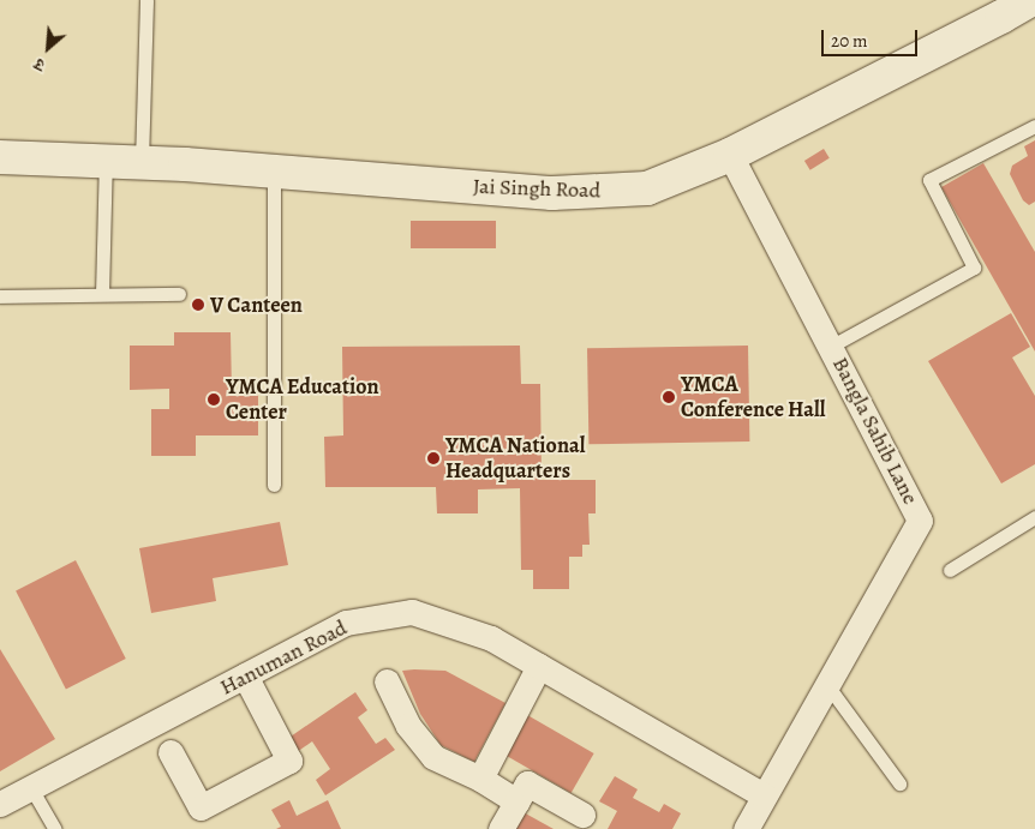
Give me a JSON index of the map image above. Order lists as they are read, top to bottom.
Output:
{
  "streets": {
    "street": ["Jai Singh Road", "Bangla Sahib Lane", "Hanuman Road"]
  },
  "crossings": [
    ["Jai Singh Road", "Bangla Sahib Lane"],
    ["Bangla Sahib Lane", "Hanuman Road"]
  ],
  "places": [
    "V Canteen",
    "YMCA Conference Hall",
    "YMCA Education Center",
    "YMCA National Headquarters"
  ],
  "scale_bar": "20 m",
  "north": "bottom left"
}
